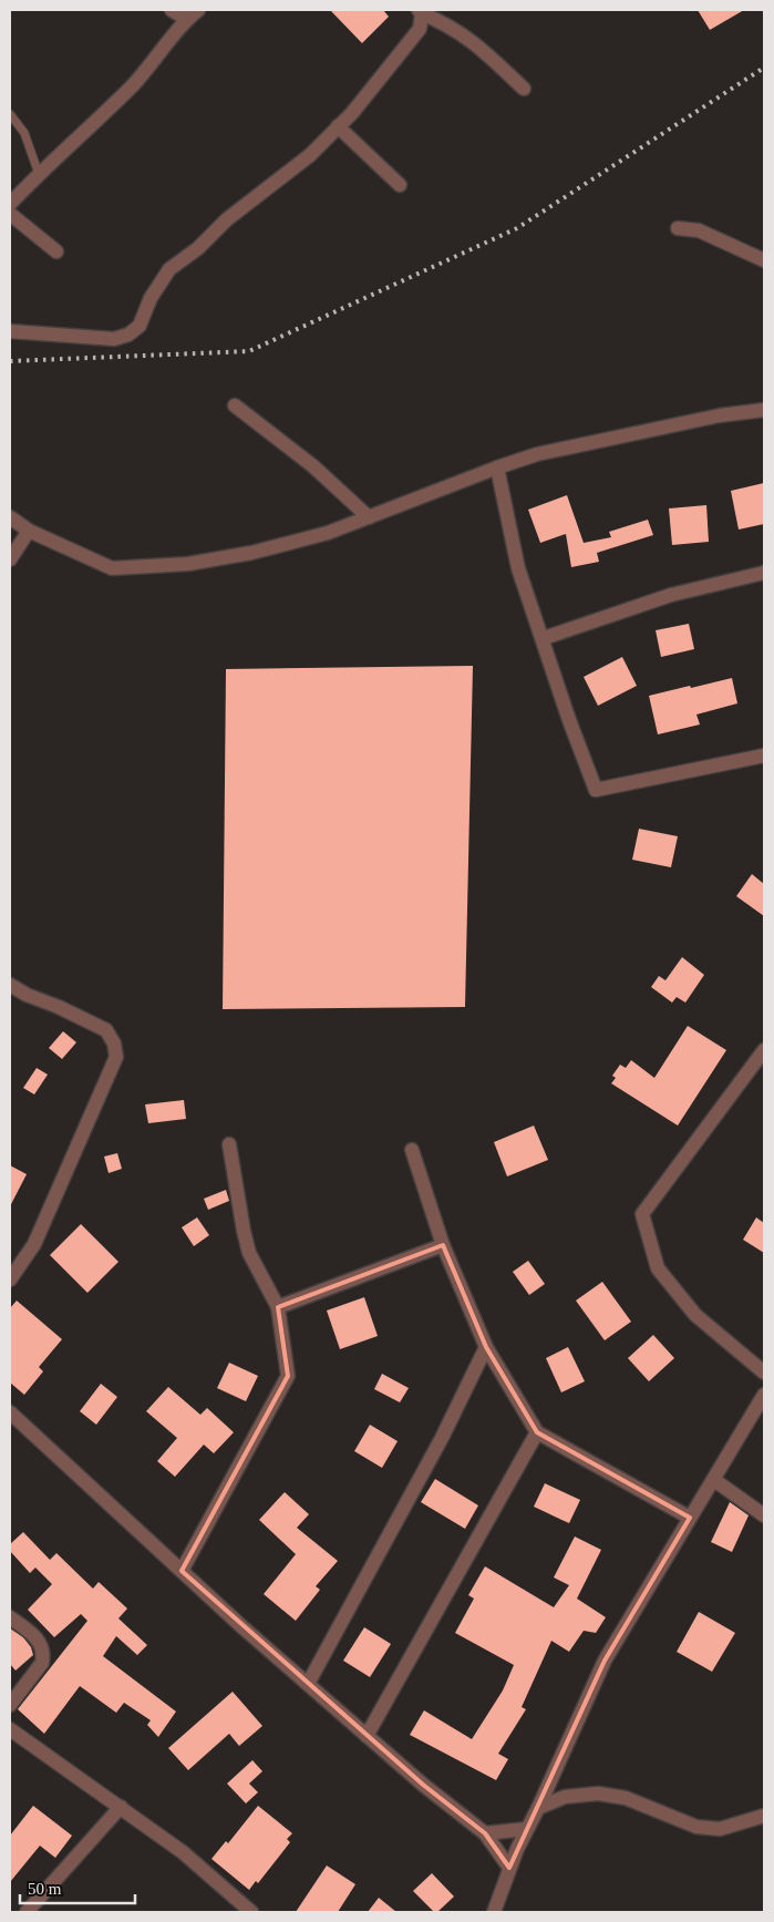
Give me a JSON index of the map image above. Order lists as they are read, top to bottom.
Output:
{
  "scale_bar": "50 m"
}
